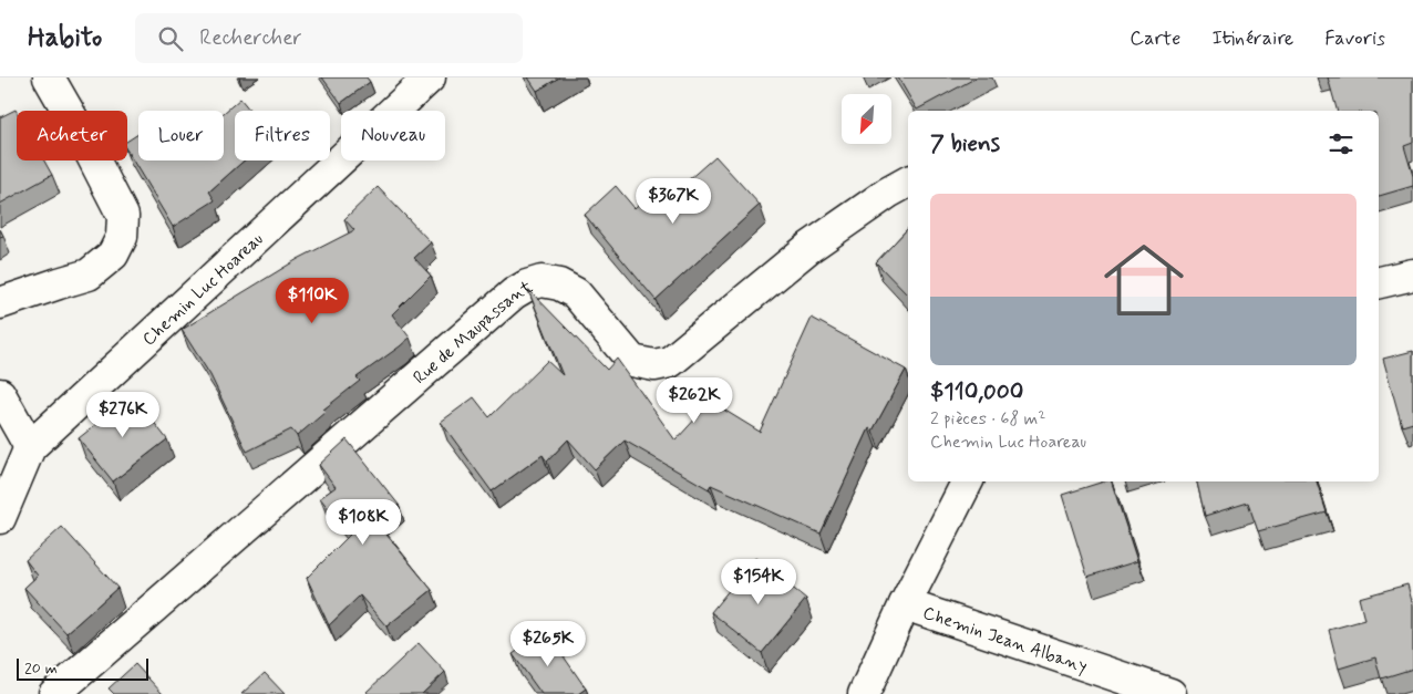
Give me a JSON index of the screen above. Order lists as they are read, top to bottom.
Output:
{
  "streets": {
    "street": ["Chemin Luc Hoareau", "Rue de Maupassant", "Chemin Jean Albany"]
  },
  "scale_bar": "20 m",
  "north": "bottom left",
  "page": {
    "header": "Habito",
    "search": "Rechercher",
    "nav": ["Carte", "Itinéraire", "Favoris"],
    "chip": [
      "Acheter",
      "Louer",
      "Filtres",
      "Nouveau"
    ],
    "heading": "7 biens",
    "list": [
      {
        "name": "$110,000",
        "note": "2 pièces · 68 m² · Chemin Luc Hoareau"
      }
    ],
    "price": [
      "$367K",
      "$110K",
      "$262K",
      "$276K",
      "$108K",
      "$154K",
      "$265K"
    ],
    "scale": "20 m"
  }
}
